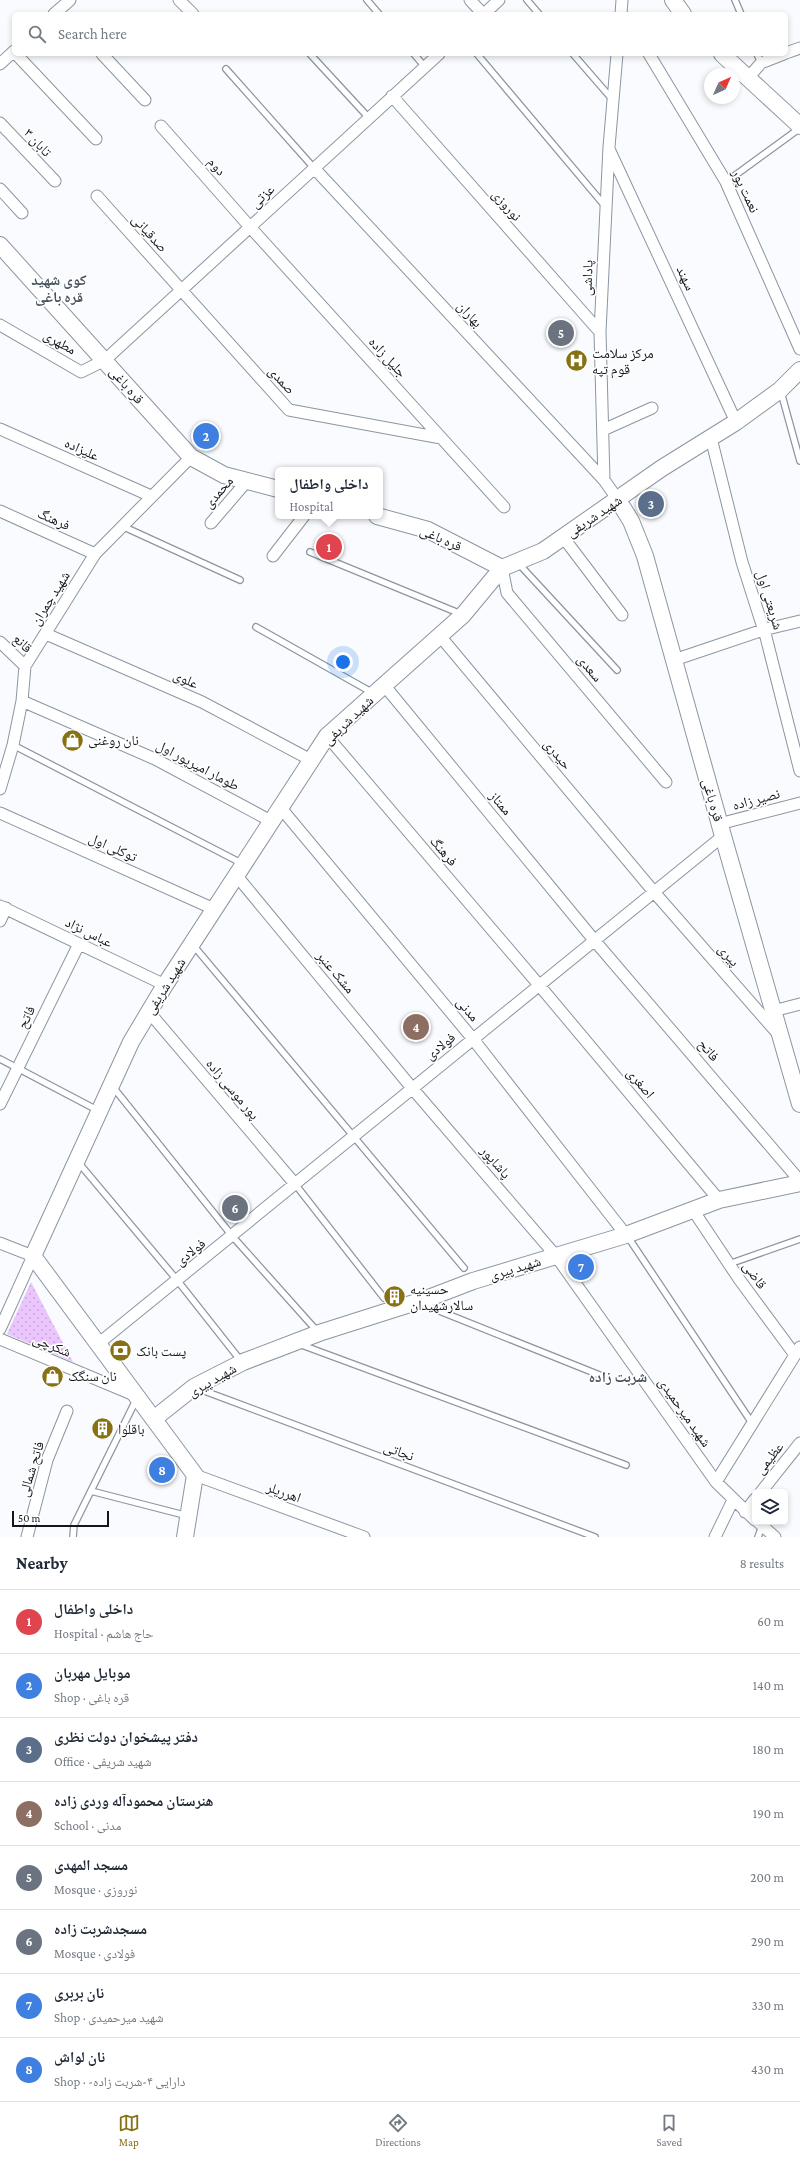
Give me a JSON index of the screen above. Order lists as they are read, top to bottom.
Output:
{
  "streets": {
    "street": [
      "تابان ۳",
      "دوم",
      "نعمت پور",
      "عزتی",
      "نوروزی",
      "صدقیانی",
      "پاداشی",
      "سهند",
      "بهاران",
      "مطهری",
      "جلیل زاده",
      "صمدی",
      "قره باغی",
      "علیزاده",
      "محمدی",
      "شهید شریفى",
      "فرهنگ",
      "شهید چمران",
      "شریعتی اول",
      "قانع",
      "سعدی",
      "علوی",
      "حیدری",
      "طومار امیرپور اول",
      "نصیر زاده",
      "ممتاز",
      "توکلی اول",
      "عباس نژاد",
      "پیری",
      "مشک عنبر",
      "مدنی",
      "فاتح",
      "فولادی",
      "اصغری",
      "پور موسی زاده",
      "پاشاپور",
      "شهید پیری",
      "قاضی",
      "شکرچی",
      "شهید میرحمیدی",
      "عظیمی",
      "فاتح شمالی",
      "اهرریلر"
    ],
    "lane": ["نجاتی"]
  },
  "crossings": [
    ["دوم", "عزتی"],
    ["دوم", "جلیل زاده"],
    ["عزتی", "نوروزی"],
    ["عزتی", "صدقیانی"],
    ["عزتی", "بهاران"],
    ["عزتی", "مطهری"],
    ["عزتی", "جلیل زاده"],
    ["عزتی", "صمدی"],
    ["عزتی", "قره باغی"],
    ["نوروزی", "پاداشی"],
    ["صدقیانی", "صمدی"],
    ["پاداشی", "سهند"],
    ["پاداشی", "بهاران"],
    ["سهند", "شهید شریفى"],
    ["مطهری", "قره باغی"],
    ["جلیل زاده", "صمدی"],
    ["قره باغی", "محمدی"],
    ["قره باغی", "شهید شریفى"],
    ["قره باغی", "شهید چمران"],
    ["قره باغی", "سعدی"],
    ["قره باغی", "نصیر زاده"],
    ["قره باغی", "پیری"],
    ["قره باغی", "فولادی"],
    ["علیزاده", "شهید چمران"],
    ["شهید شریفى", "فرهنگ"],
    ["شهید شریفى", "شریعتی اول"],
    ["شهید شریفى", "سعدی"],
    ["شهید شریفى", "علوی"],
    ["شهید شریفى", "حیدری"],
    ["شهید شریفى", "طومار امیرپور اول"],
    ["شهید شریفى", "ممتاز"],
    ["شهید شریفى", "توکلی اول"],
    ["شهید شریفى", "عباس نژاد"],
    ["شهید شریفى", "مشک عنبر"],
    ["شهید شریفى", "مدنی"],
    ["شهید شریفى", "پور موسی زاده"],
    ["فرهنگ", "شهید چمران"],
    ["فرهنگ", "فولادی"],
    ["فرهنگ", "اصغری"],
    ["شهید چمران", "قانع"],
    ["شهید چمران", "علوی"],
    ["شهید چمران", "طومار امیرپور اول"],
    ["حیدری", "پیری"],
    ["حیدری", "فولادی"],
    ["نصیر زاده", "فولادی"],
    ["ممتاز", "فاتح"],
    ["ممتاز", "فولادی"],
    ["عباس نژاد", "فاتح"],
    ["پیری", "فولادی"],
    ["مشک عنبر", "فولادی"],
    ["مشک عنبر", "پاشاپور"],
    ["مدنی", "فولادی"],
    ["مدنی", "شهید پیری"],
    ["فاتح", "فولادی"],
    ["فاتح", "شهید پیری"],
    ["فولادی", "اصغری"],
    ["فولادی", "پور موسی زاده"],
    ["فولادی", "پاشاپور"],
    ["فولادی", "شهید پیری"],
    ["اصغری", "شهید پیری"],
    ["پاشاپور", "شهید پیری"],
    ["پاشاپور", "شهید میرحمیدی"],
    ["شهید پیری", "قاضی"],
    ["شهید پیری", "شهید میرحمیدی"],
    ["شهید پیری", "نجاتی"]
  ],
  "districts": ["کوی شهید قره باغی", "شربت زاده"],
  "places": {
    "hospital": ["مرکز سلامت قوم تپه"],
    "shop": ["نان روغنی", "نان سنگک"],
    "building": ["حسینیه سالارشهیدان", "باقلوا"],
    "bank": ["پست بانک"]
  },
  "scale_bar": "50 m",
  "north": "top right",
  "page": {
    "search": "Search here",
    "pins": [
      "5",
      "2",
      "3",
      "1",
      "4",
      "6",
      "7",
      "8"
    ],
    "popup": ["داخلی واطفال", "Hospital"],
    "scale": "50 m",
    "heading": ["Nearby", "8 results"],
    "list": [
      {
        "mark": "1",
        "name": "داخلی واطفال",
        "note": "Hospital · حاج هاشم",
        "value": "60 m"
      },
      {
        "mark": "2",
        "name": "موبایل مهربان",
        "note": "Shop · قره باغی",
        "value": "140 m"
      },
      {
        "mark": "3",
        "name": "دفتر پیشخوان دولت نظری",
        "note": "Office · شهید شریفى",
        "value": "180 m"
      },
      {
        "mark": "4",
        "name": "هنرستان محمودآله وردی زاده",
        "note": "School · مدنی",
        "value": "190 m"
      },
      {
        "mark": "5",
        "name": "مسجد المهدی",
        "note": "Mosque · نوروزی",
        "value": "200 m"
      },
      {
        "mark": "6",
        "name": "مسجدشربت زاده",
        "note": "Mosque · فولادی",
        "value": "290 m"
      },
      {
        "mark": "7",
        "name": "نان بربری",
        "note": "Shop · شهید میرحمیدی",
        "value": "330 m"
      },
      {
        "mark": "8",
        "name": "نان لواش",
        "note": "Shop · -دارایی ۴-شربت زاده",
        "value": "430 m"
      }
    ],
    "nav": ["Map", "Directions", "Saved"]
  }
}
